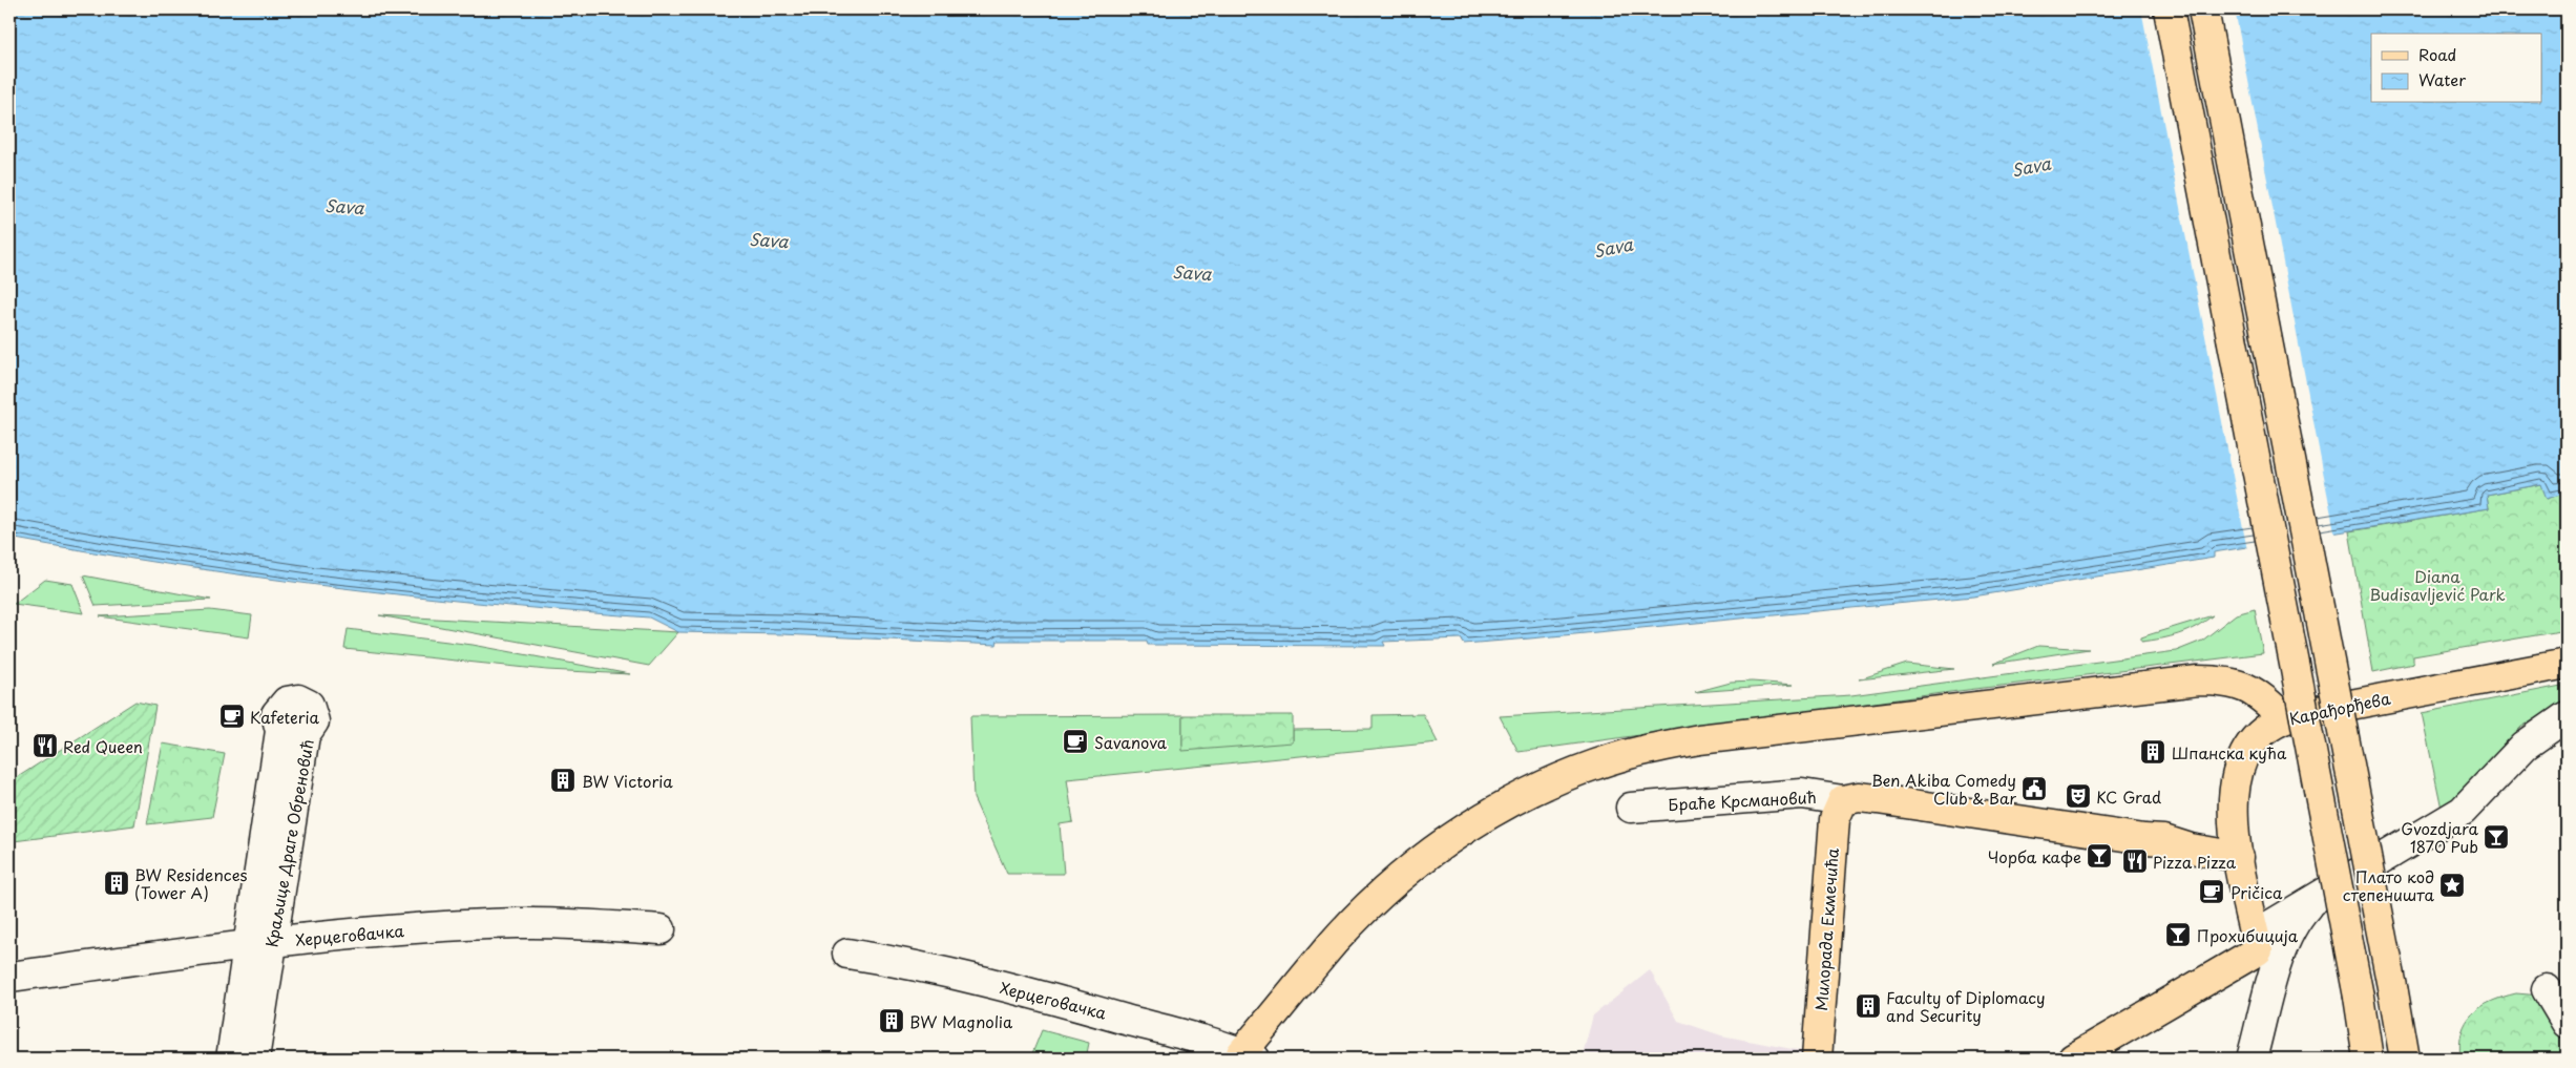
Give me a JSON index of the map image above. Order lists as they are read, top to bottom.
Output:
{
  "streets": {
    "main road": ["Карађорђева", "Браће Крсмановић", "Милорада Екмечића"],
    "street": ["Краљице Драге Обреновић", "Херцеговачка"]
  },
  "crossings": [
    ["Карађорђева", "Браће Крсмановић"],
    ["Браће Крсмановић", "Милорада Екмечића"],
    ["Краљице Драге Обреновић", "Херцеговачка"]
  ],
  "water": ["Sava"],
  "parks": ["Diana Budisavljević Park"],
  "places": {
    "cafe": ["Kafeteria", "Savanova", "Pričica"],
    "restaurant": ["Red Queen", "Pizza Pizza"],
    "building": [
      "Шпанска кућа",
      "BW Victoria",
      "BW Residences (Tower A)",
      "Faculty of Diplomacy and Security",
      "BW Magnolia"
    ],
    "public building": ["Ben Akiba Comedy Club & Bar"],
    "theatre": ["KC Grad"],
    "bar": ["Gvozdjara 1870 Pub", "Чорба кафе", "Прохибиција"],
    "place": ["Плато код степеништа"]
  },
  "legend": ["Road", "Water"]
}
